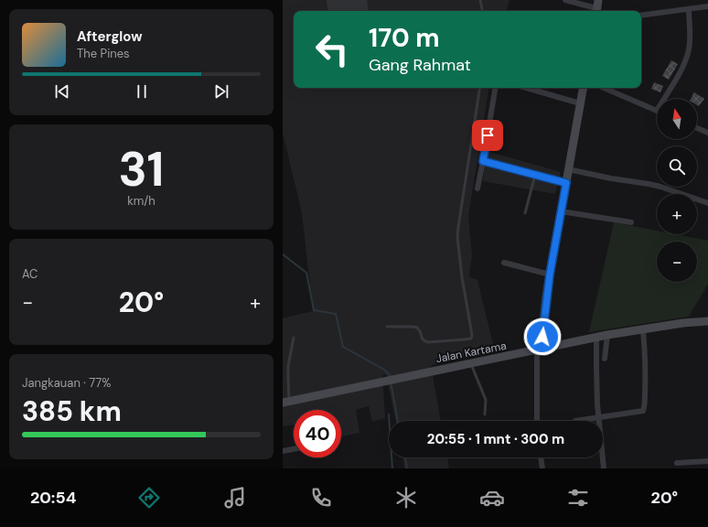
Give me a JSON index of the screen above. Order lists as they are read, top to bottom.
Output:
{
  "streets": {
    "main road": ["Jalan Kartama"]
  },
  "north": "top",
  "page": {
    "turn": ["170 m", "Gang Rahmat"],
    "song": ["Afterglow", "The Pines"],
    "map_buttons": ["+", "−"],
    "tile": [
      ["31", "km/h"],
      "AC",
      ["Jangkauan · 77%", "385 km"]
    ],
    "heat": ["−", "20°", "+"],
    "limit": "40",
    "trip": "20:55 · 1 mnt · 300 m",
    "tabs": ["20:54", "20°"]
  }
}
